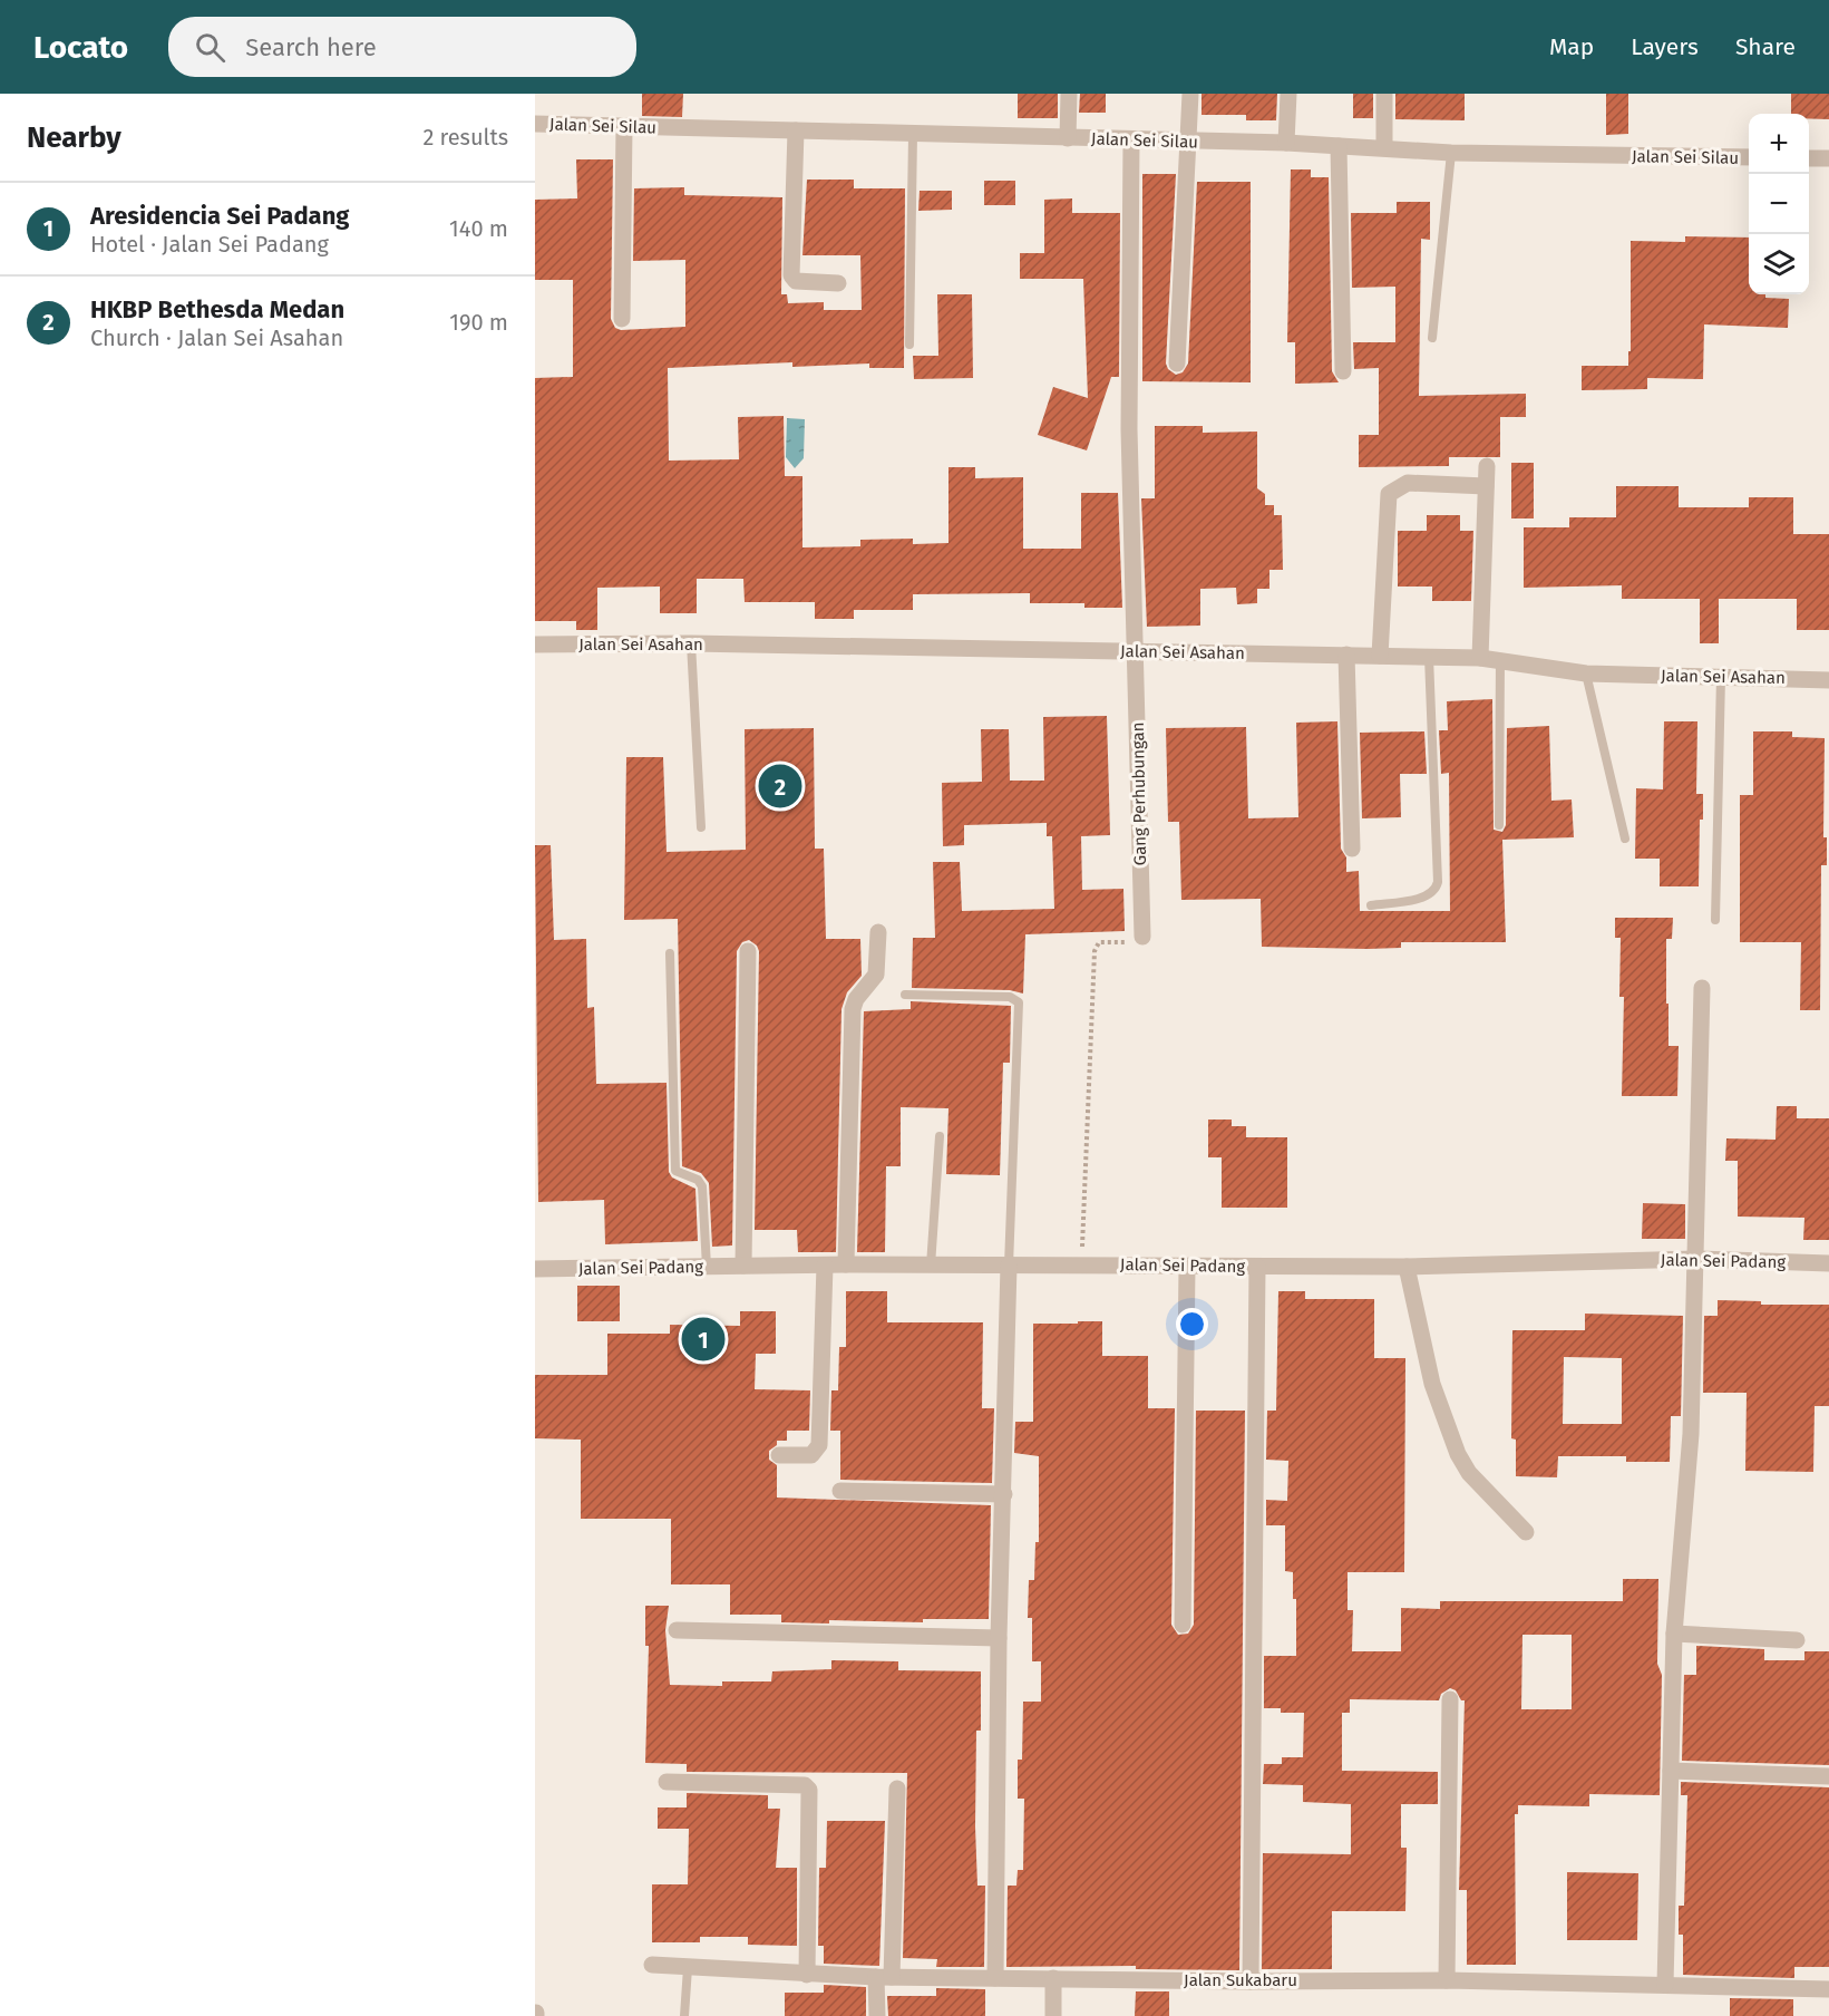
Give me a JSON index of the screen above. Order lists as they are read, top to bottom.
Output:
{
  "streets": {
    "street": [
      "Jalan Sei Silau",
      "Jalan Sei Asahan",
      "Gang Perhubungan",
      "Jalan Sei Padang",
      "Jalan Sukabaru"
    ]
  },
  "crossings": [
    ["Jalan Sei Silau", "Gang Perhubungan"],
    ["Jalan Sei Asahan", "Gang Perhubungan"]
  ],
  "page": {
    "header": "Locato",
    "search": "Search here",
    "nav": ["Map", "Layers", "Share"],
    "heading": ["Nearby", "2 results"],
    "map_buttons": ["+", "−"],
    "list": [
      {
        "mark": "1",
        "name": "Aresidencia Sei Padang",
        "note": "Hotel · Jalan Sei Padang",
        "value": "140 m"
      },
      {
        "mark": "2",
        "name": "HKBP Bethesda Medan",
        "note": "Church · Jalan Sei Asahan",
        "value": "190 m"
      }
    ],
    "pins": ["2", "1"]
  }
}
